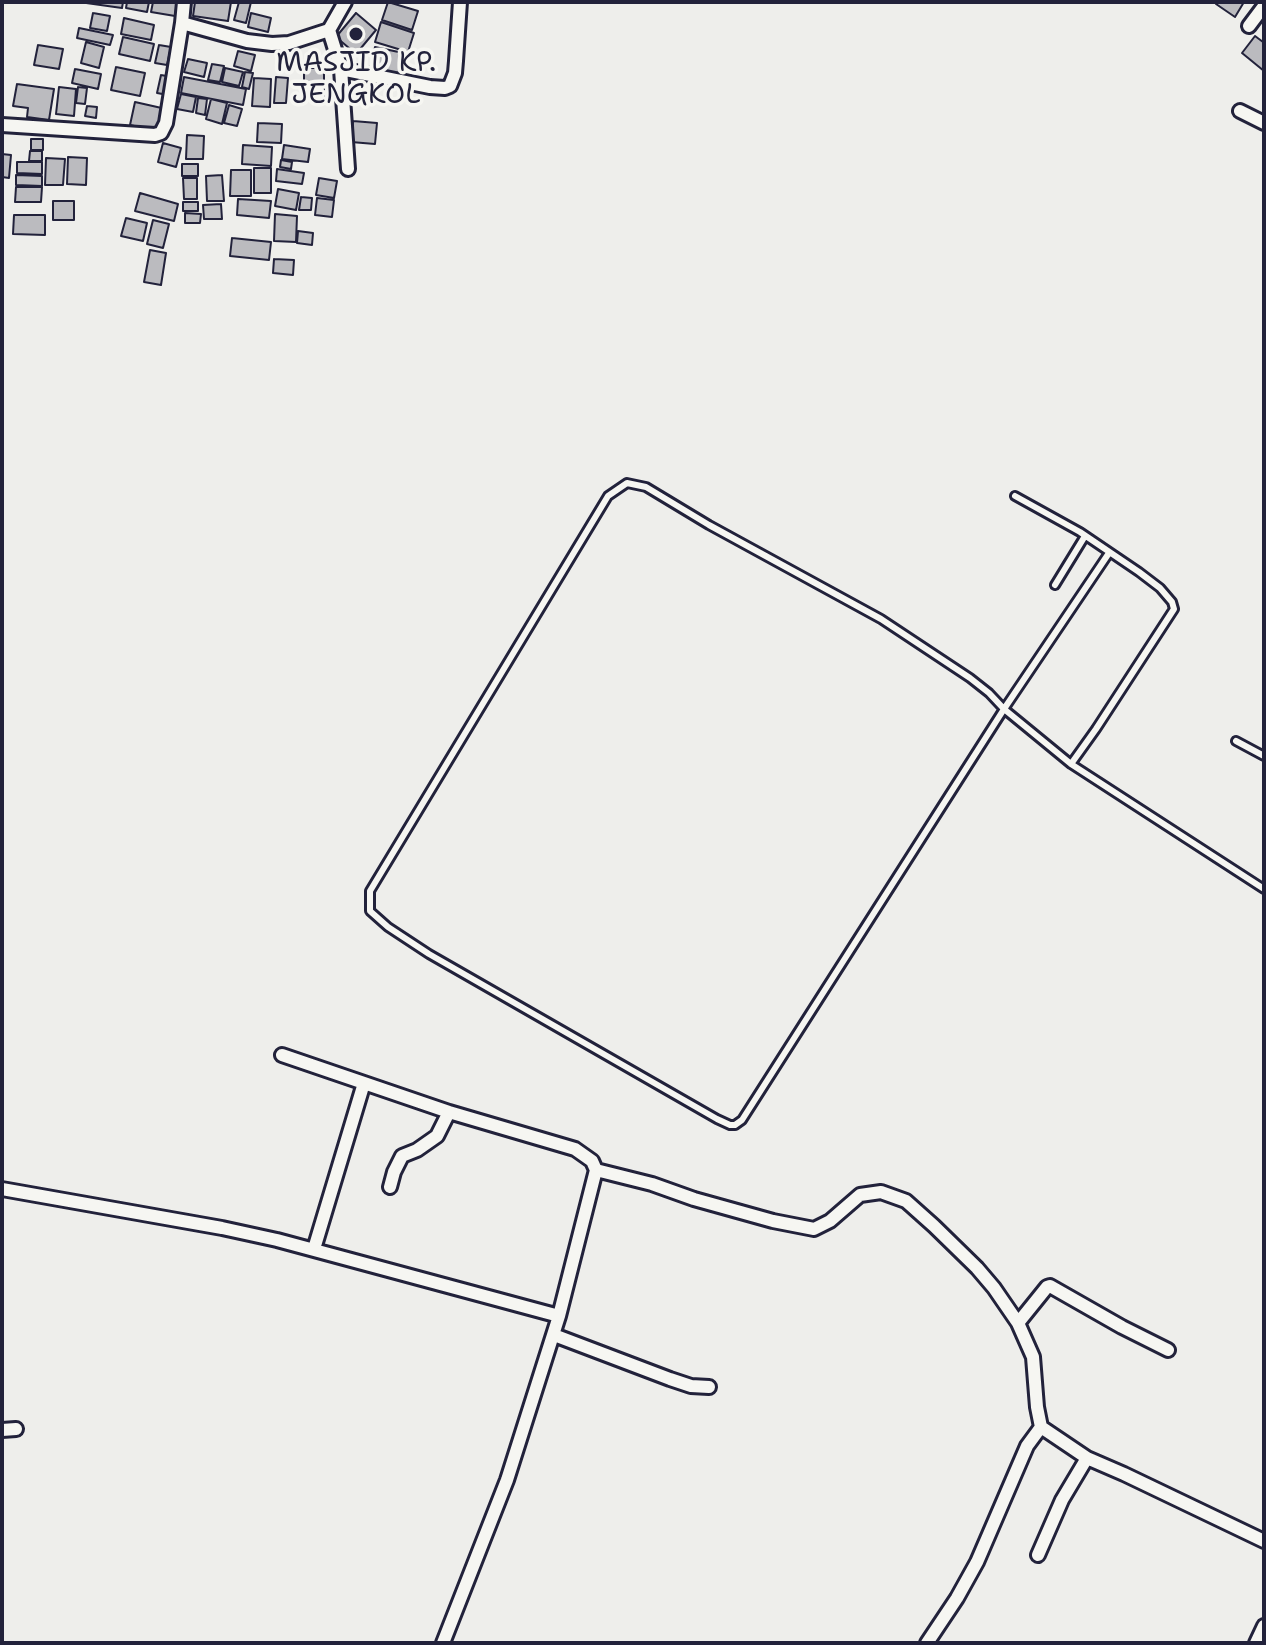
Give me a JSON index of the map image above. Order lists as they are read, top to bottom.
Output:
{
  "places": ["MASJID KP. JENGKOL"]
}
